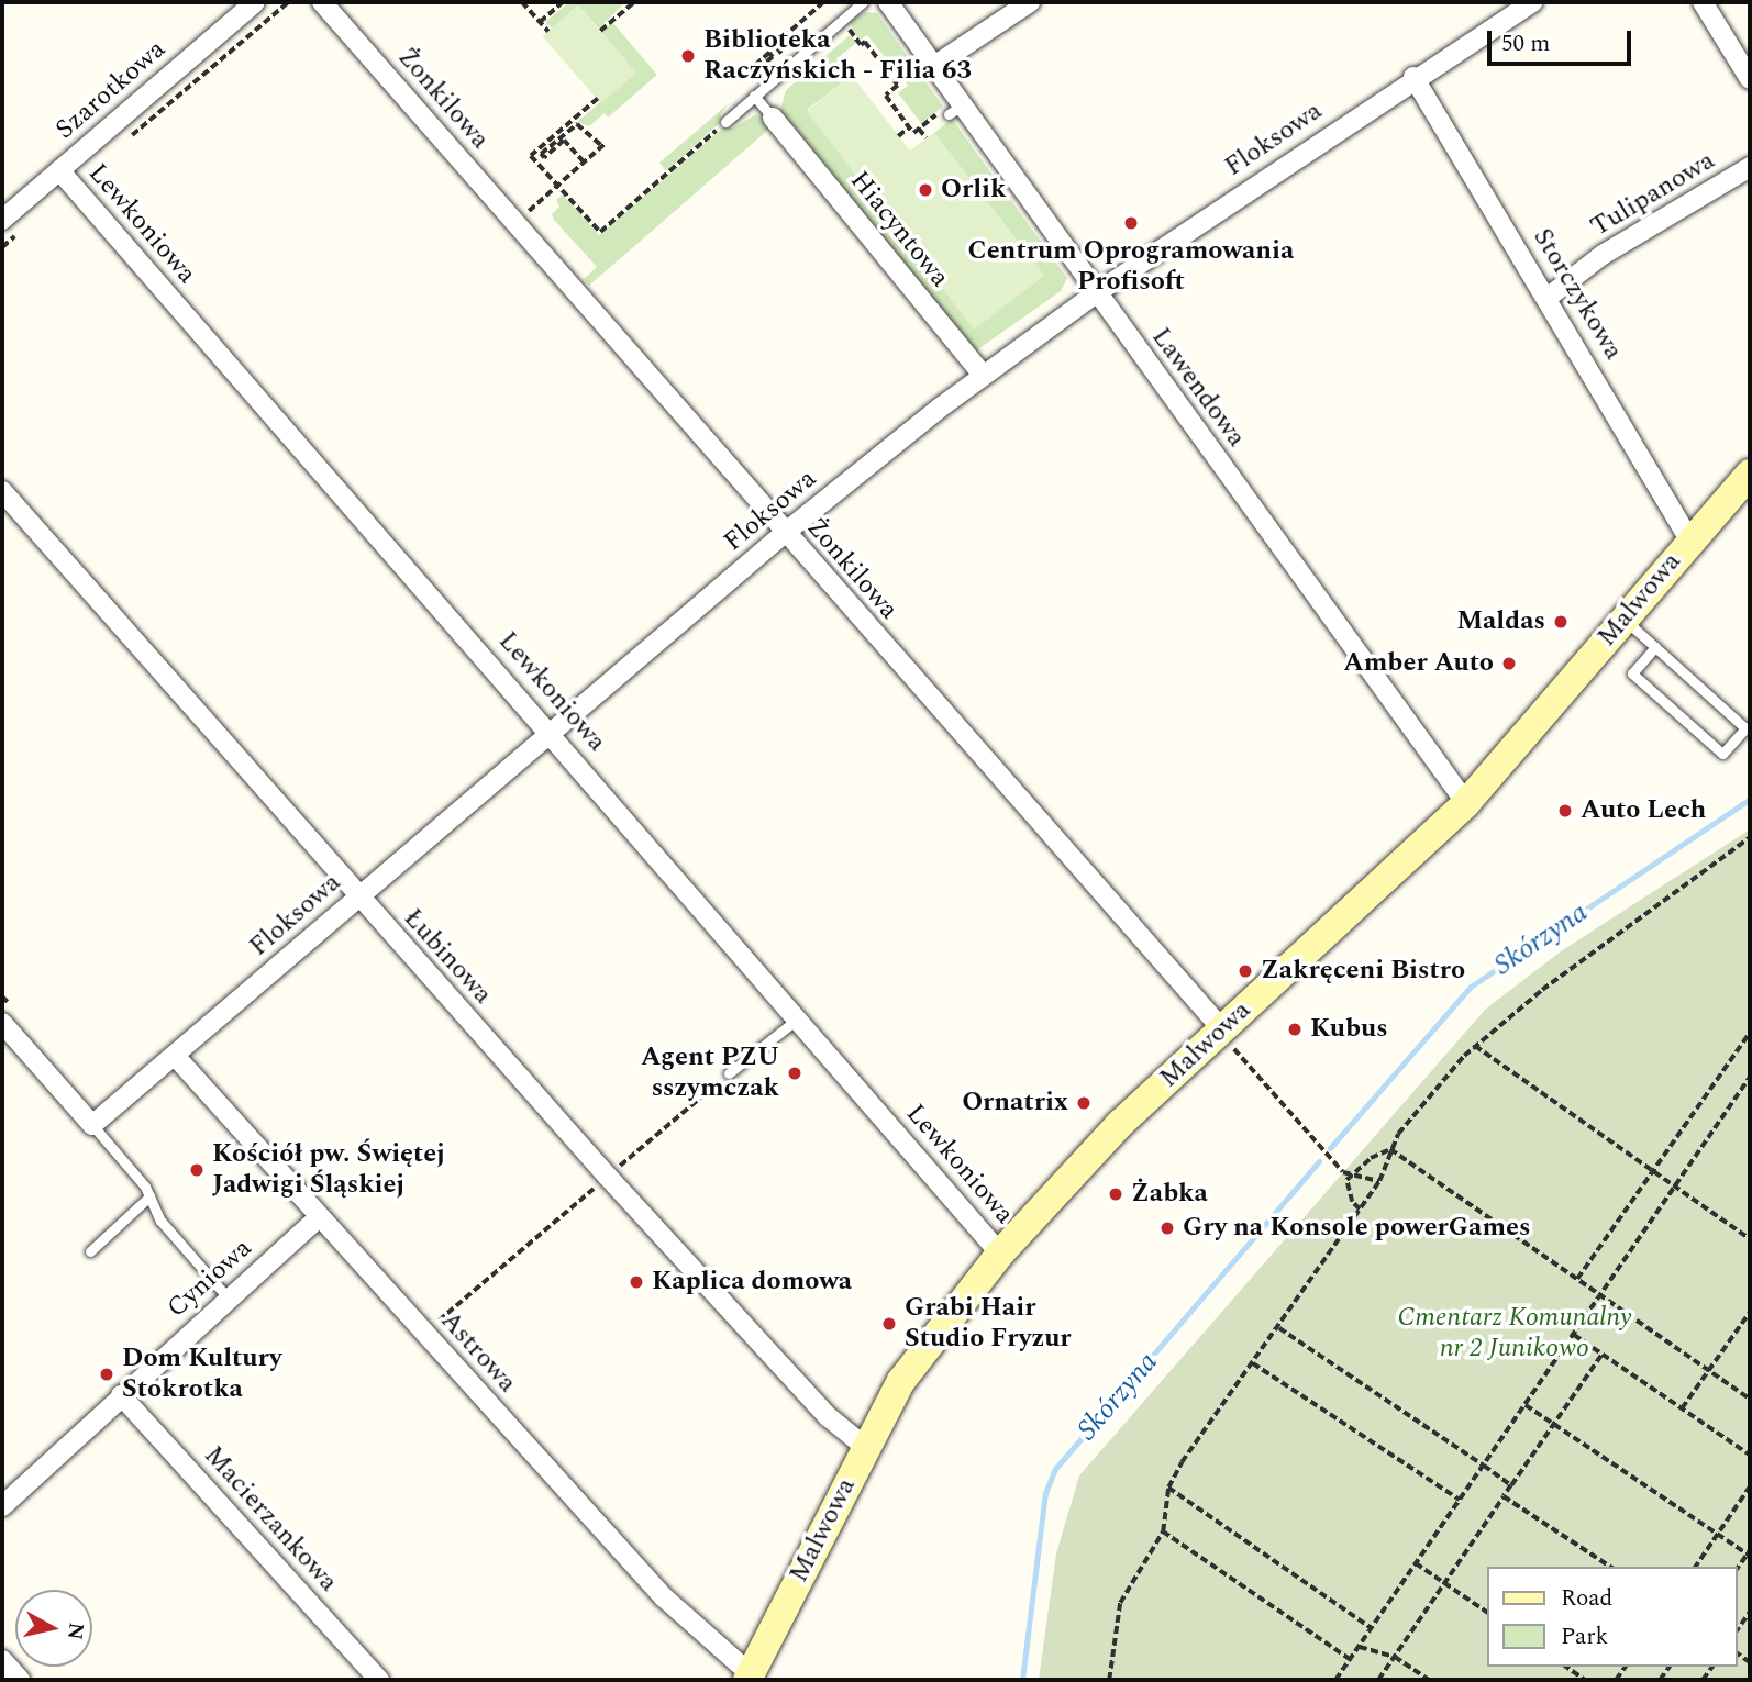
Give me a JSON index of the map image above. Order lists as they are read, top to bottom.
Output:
{
  "streets": {
    "street": [
      "Szarotkowa",
      "Żonkilowa",
      "Floksowa",
      "Tulipanowa",
      "Lewkoniowa",
      "Hiacyntowa",
      "Storczykowa",
      "Lawendowa",
      "Malwowa",
      "Łubinowa",
      "Cyniowa",
      "Astrowa",
      "Macierzankowa"
    ]
  },
  "crossings": [
    ["Szarotkowa", "Lewkoniowa"],
    ["Żonkilowa", "Floksowa"],
    ["Żonkilowa", "Malwowa"],
    ["Floksowa", "Lewkoniowa"],
    ["Floksowa", "Hiacyntowa"],
    ["Floksowa", "Storczykowa"],
    ["Floksowa", "Lawendowa"],
    ["Floksowa", "Łubinowa"],
    ["Floksowa", "Astrowa"],
    ["Tulipanowa", "Storczykowa"],
    ["Lewkoniowa", "Malwowa"],
    ["Storczykowa", "Malwowa"],
    ["Lawendowa", "Malwowa"],
    ["Malwowa", "Łubinowa"],
    ["Malwowa", "Astrowa"],
    ["Cyniowa", "Astrowa"],
    ["Cyniowa", "Macierzankowa"]
  ],
  "water": ["Skórzyna"],
  "parks": ["Cmentarz Komunalny nr 2 Junikowo"],
  "places": [
    "Biblioteka Raczyńskich - Filia 63",
    "Orlik",
    "Centrum Oprogramowania Profisoft",
    "Maldas",
    "Amber Auto",
    "Auto Lech",
    "Zakręceni Bistro",
    "Kubus",
    "Agent PZU sszymczak",
    "Ornatrix",
    "Kościół pw. Świętej Jadwigi Śląskiej",
    "Żabka",
    "Gry na Konsole powerGames",
    "Kaplica domowa",
    "Grabi Hair Studio Fryzur",
    "Dom Kultury Stokrotka"
  ],
  "legend": ["Road", "Park"],
  "scale_bar": "50 m",
  "north": "right"
}
